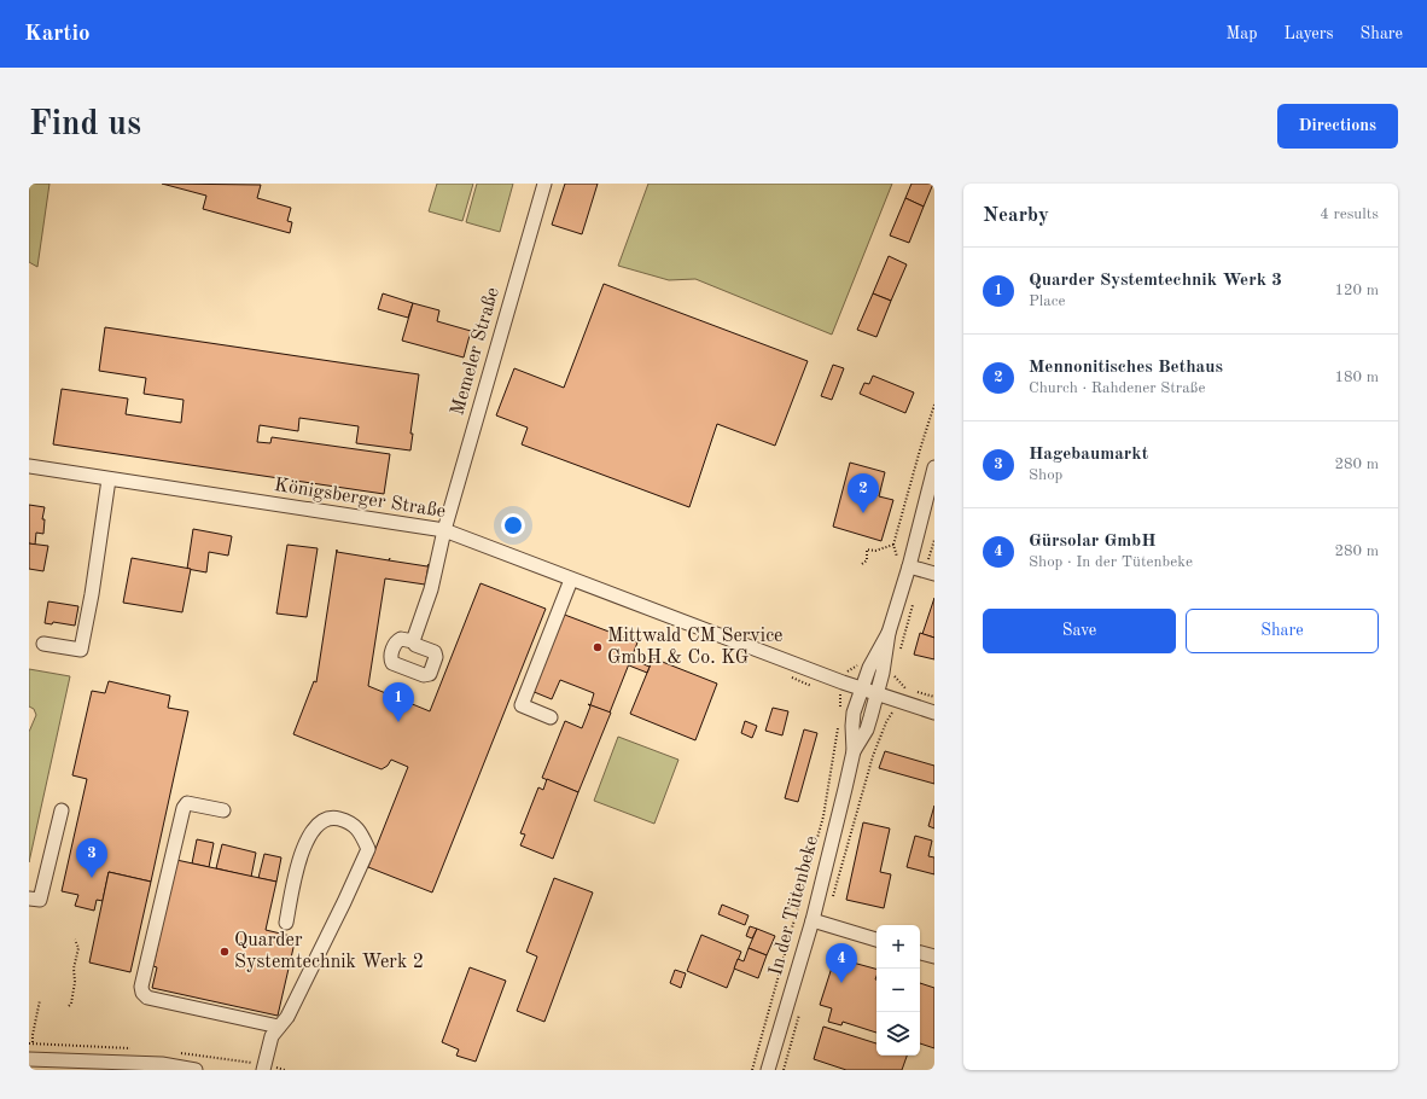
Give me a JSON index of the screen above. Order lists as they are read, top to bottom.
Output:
{
  "streets": {
    "street": ["Memeler Straße", "Königsberger Straße", "In der Tütenbeke"]
  },
  "crossings": [
    ["Memeler Straße", "Königsberger Straße"],
    ["Königsberger Straße", "In der Tütenbeke"]
  ],
  "places": ["Mittwald CM Service GmbH & Co. KG", "Quarder Systemtechnik Werk 2"],
  "page": {
    "header": "Kartio",
    "nav": ["Map", "Layers", "Share"],
    "buttons": [
      "Directions",
      ["Save", "Share"]
    ],
    "title": "Find us",
    "heading": ["Nearby", "4 results"],
    "list": [
      {
        "mark": "1",
        "name": "Quarder Systemtechnik Werk 3",
        "note": "Place",
        "value": "120 m"
      },
      {
        "mark": "2",
        "name": "Mennonitisches Bethaus",
        "note": "Church · Rahdener Straße",
        "value": "180 m"
      },
      {
        "mark": "3",
        "name": "Hagebaumarkt",
        "note": "Shop",
        "value": "280 m"
      },
      {
        "mark": "4",
        "name": "Gürsolar GmbH",
        "note": "Shop · In der Tütenbeke",
        "value": "280 m"
      }
    ],
    "pins": [
      "2",
      "1",
      "3",
      "4"
    ],
    "map_buttons": ["+", "−"]
  }
}
